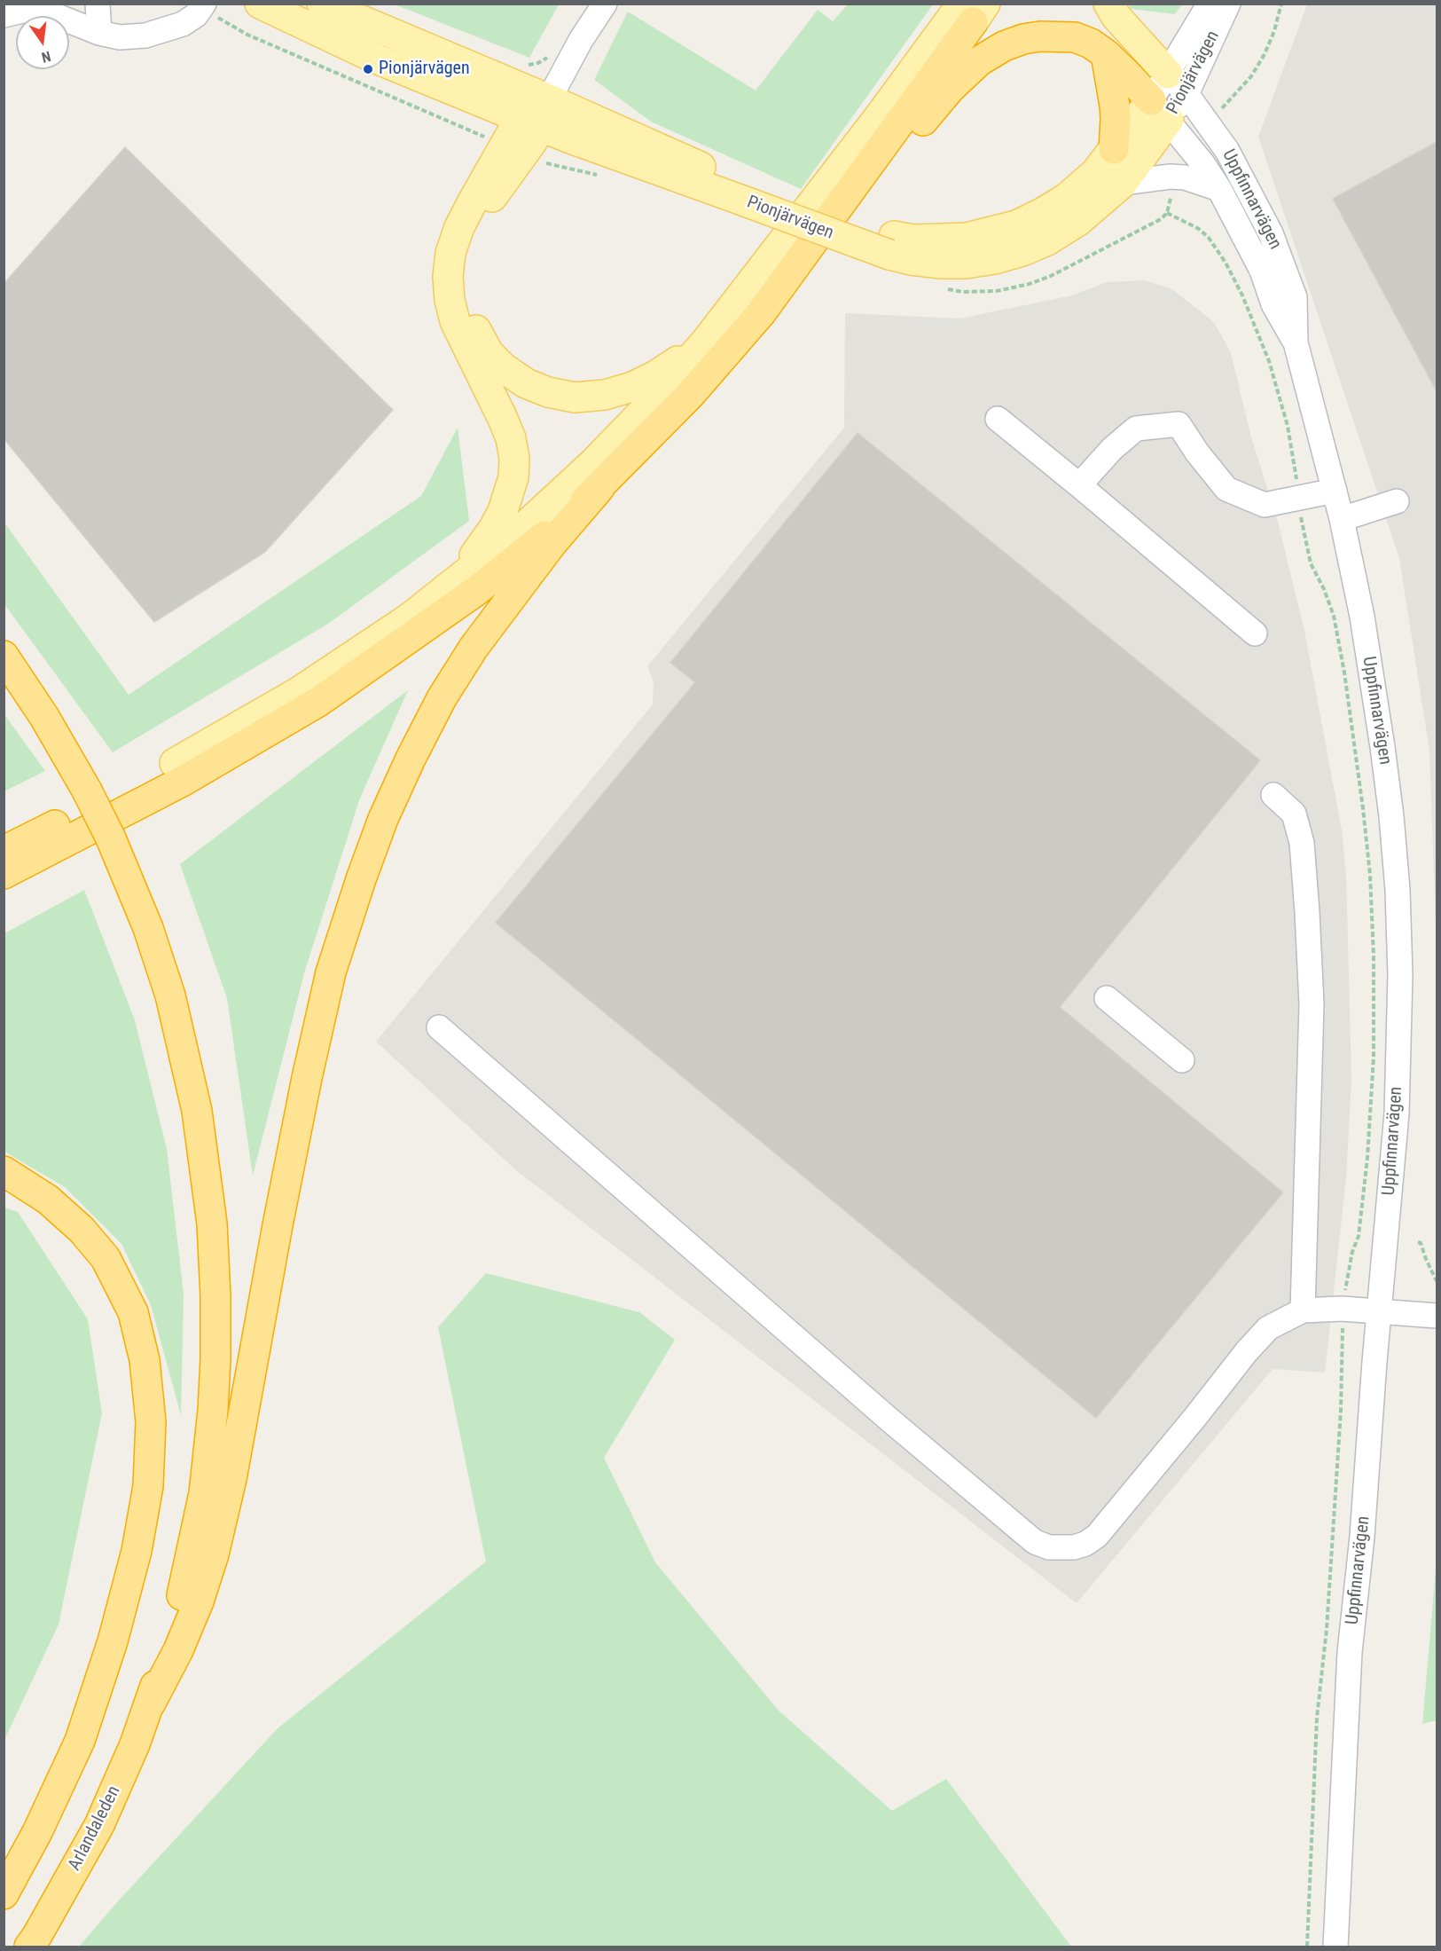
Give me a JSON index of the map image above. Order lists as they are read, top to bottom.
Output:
{
  "streets": {
    "highway": ["Arlandaleden"],
    "main road": ["Pionjärvägen"],
    "street": ["Uppfinnarvägen"]
  },
  "crossings": [
    ["Pionjärvägen", "Uppfinnarvägen"]
  ],
  "places": ["Pionjärvägen"],
  "north": "bottom"
}
